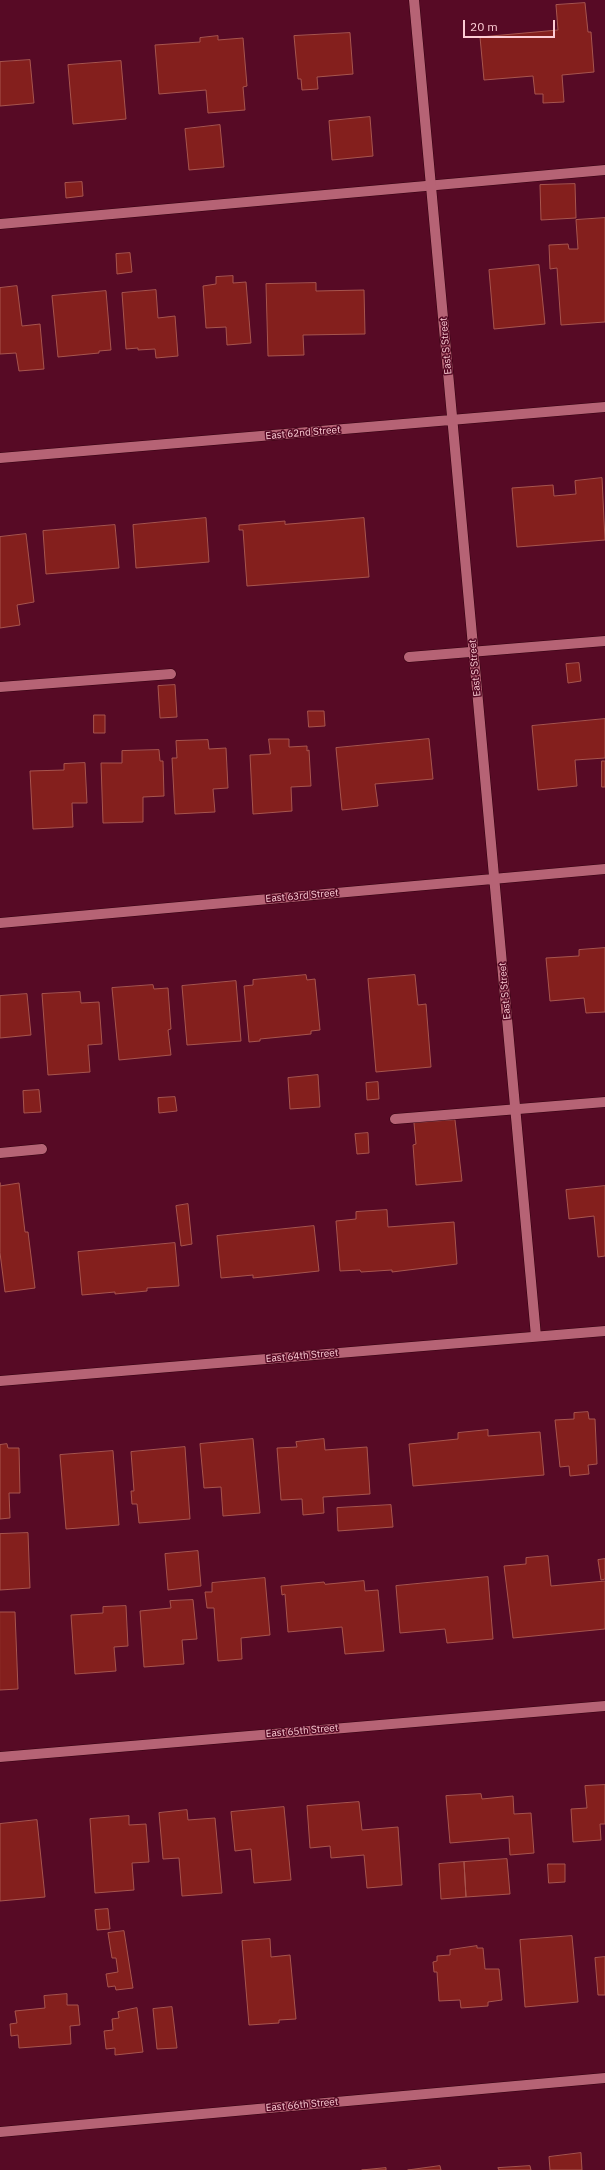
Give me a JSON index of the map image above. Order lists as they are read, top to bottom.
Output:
{
  "streets": {
    "street": [
      "East S Street",
      "East 62nd Street",
      "East 63rd Street",
      "East 64th Street",
      "East 65th Street",
      "East 66th Street"
    ]
  },
  "crossings": [
    ["East S Street", "East 62nd Street"],
    ["East S Street", "East 63rd Street"],
    ["East S Street", "East 64th Street"]
  ],
  "scale_bar": "20 m"
}
